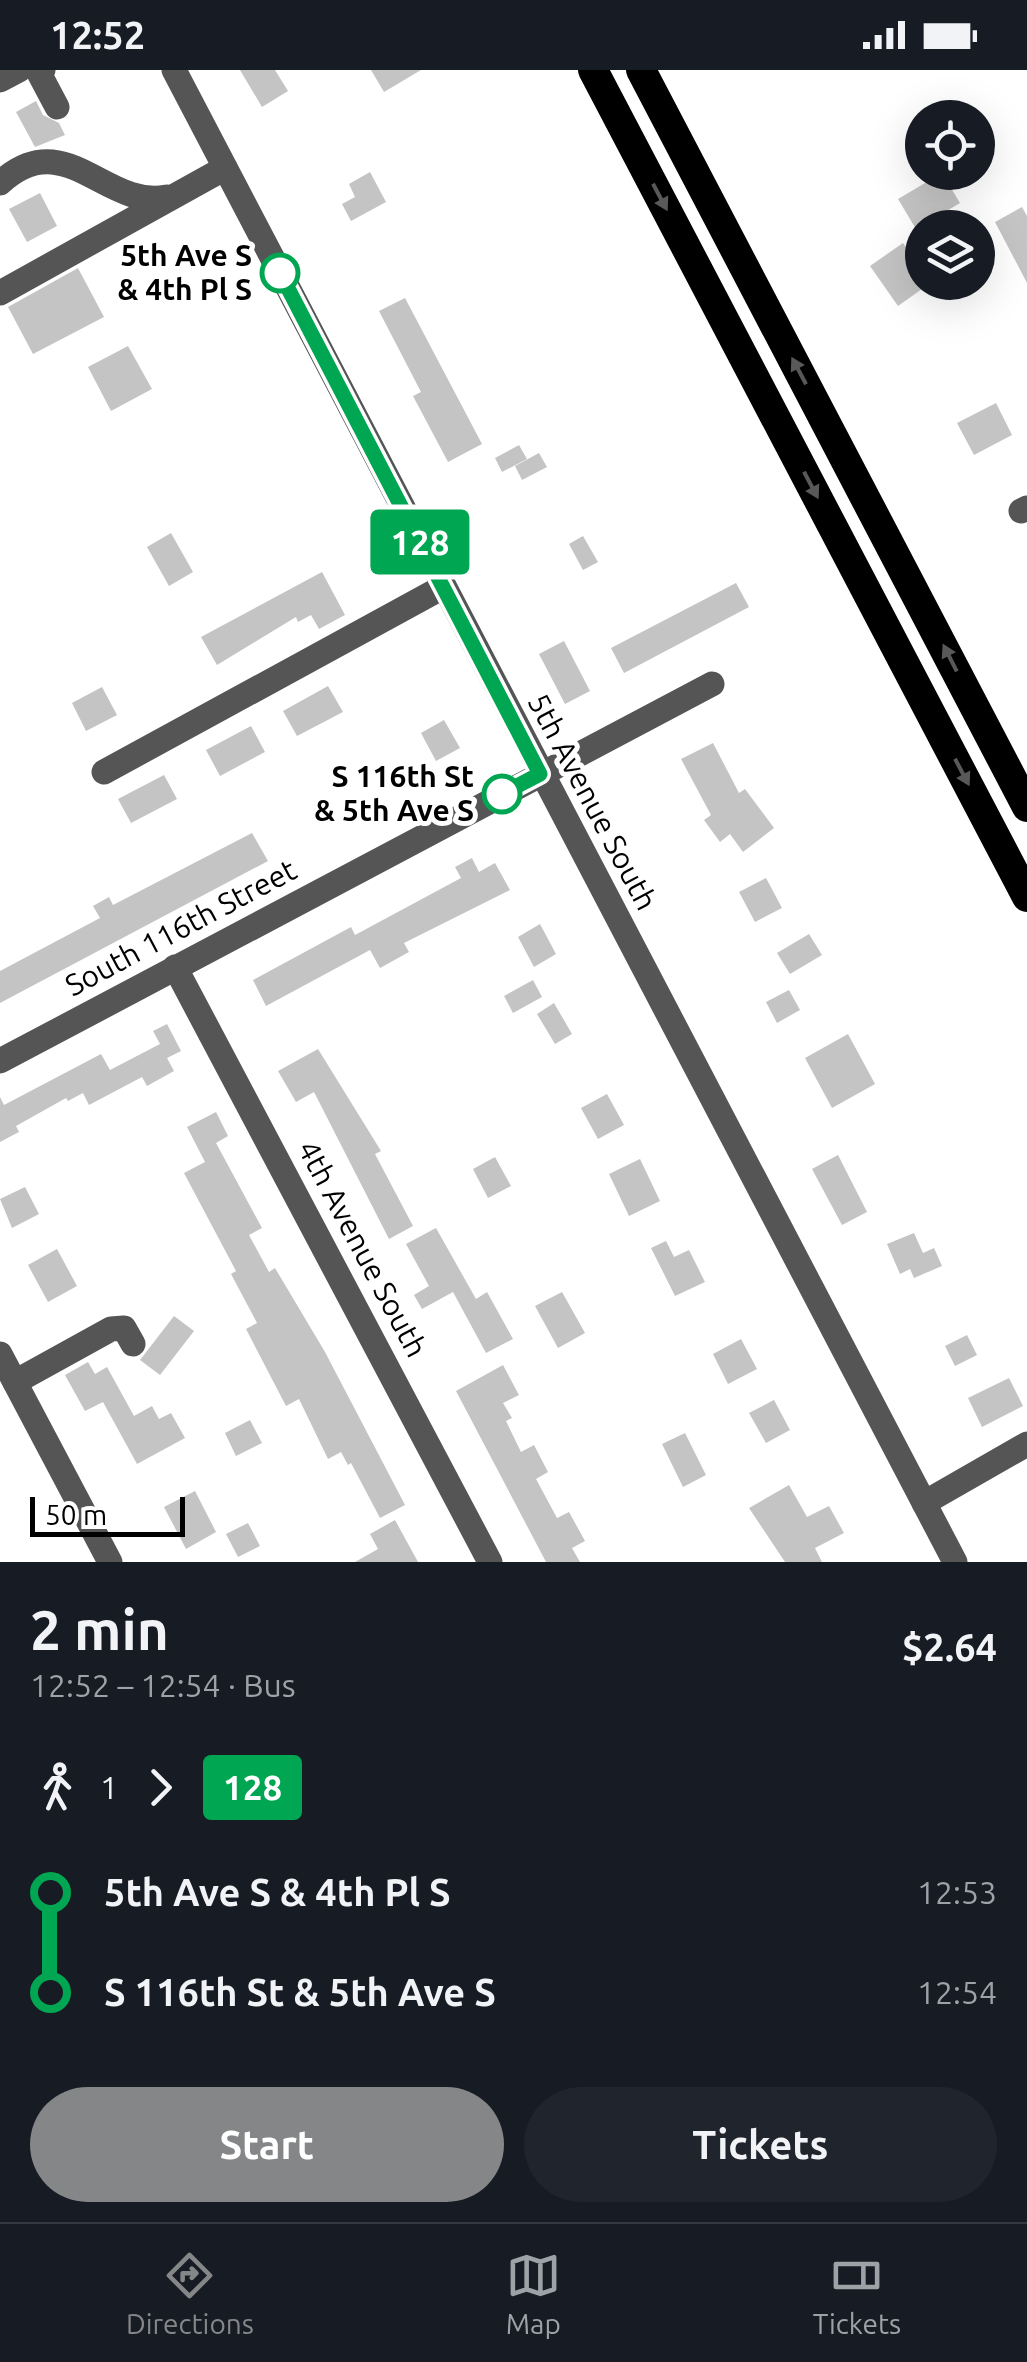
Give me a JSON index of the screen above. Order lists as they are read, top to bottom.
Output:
{
  "streets": {
    "street": ["5th Avenue South", "South 116th Street", "4th Avenue South"]
  },
  "crossings": [
    ["5th Avenue South", "South 116th Street"],
    ["South 116th Street", "4th Avenue South"]
  ],
  "places": ["5th Ave S & 4th Pl S", "S 116th St & 5th Ave S"],
  "lines": ["bus line 128"],
  "scale_bar": "50 m",
  "page": {
    "status": "12:52",
    "on_map": "128",
    "scale": "50 m",
    "heading": ["2 min", "12:52 – 12:54 · Bus", "$2.64"],
    "legs": ["1", "128"],
    "list": [
      {
        "name": "5th Ave S & 4th Pl S",
        "value": "12:53"
      },
      {
        "name": "S 116th St & 5th Ave S",
        "value": "12:54"
      }
    ],
    "buttons": ["Start", "Tickets"],
    "tabs": ["Directions", "Map", "Tickets"]
  }
}
